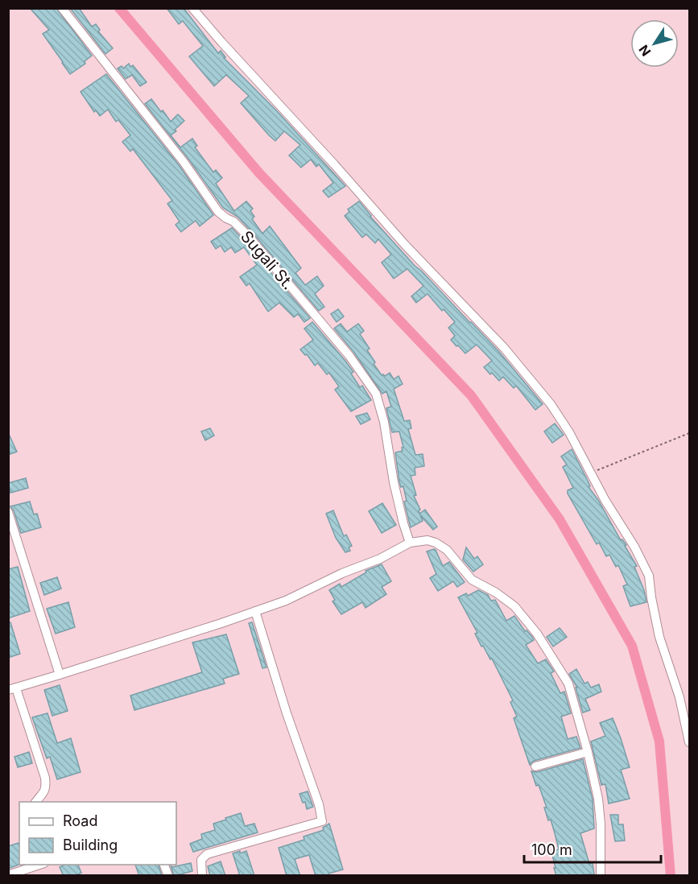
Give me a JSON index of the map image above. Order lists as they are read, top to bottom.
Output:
{
  "streets": {
    "street": ["Sugali St."]
  },
  "legend": ["Road", "Building"],
  "scale_bar": "100 m",
  "north": "bottom left"
}
